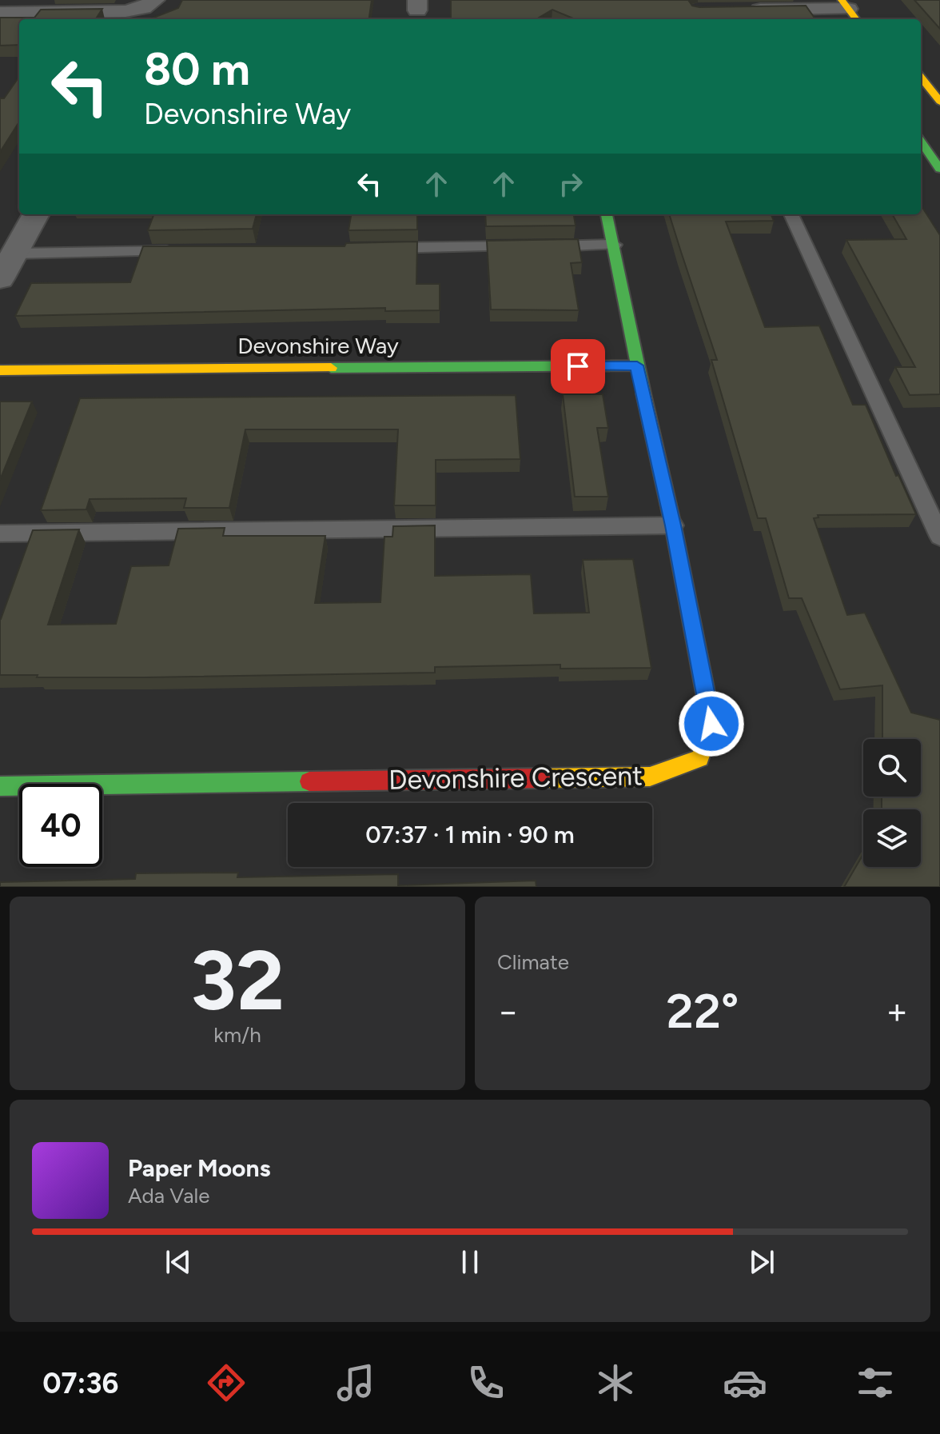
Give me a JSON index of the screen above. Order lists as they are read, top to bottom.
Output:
{
  "streets": {
    "street": ["Devonshire Way", "Devonshire Crescent"]
  },
  "crossings": [
    ["Devonshire Way", "Devonshire Crescent"]
  ],
  "page": {
    "turn": ["80 m", "Devonshire Way"],
    "limit": "40",
    "trip": "07:37 · 1 min · 90 m",
    "tile": [
      ["32", "km/h"],
      "Climate"
    ],
    "heat": ["−", "22°", "+"],
    "song": ["Paper Moons", "Ada Vale"],
    "tabs": "07:36"
  }
}
